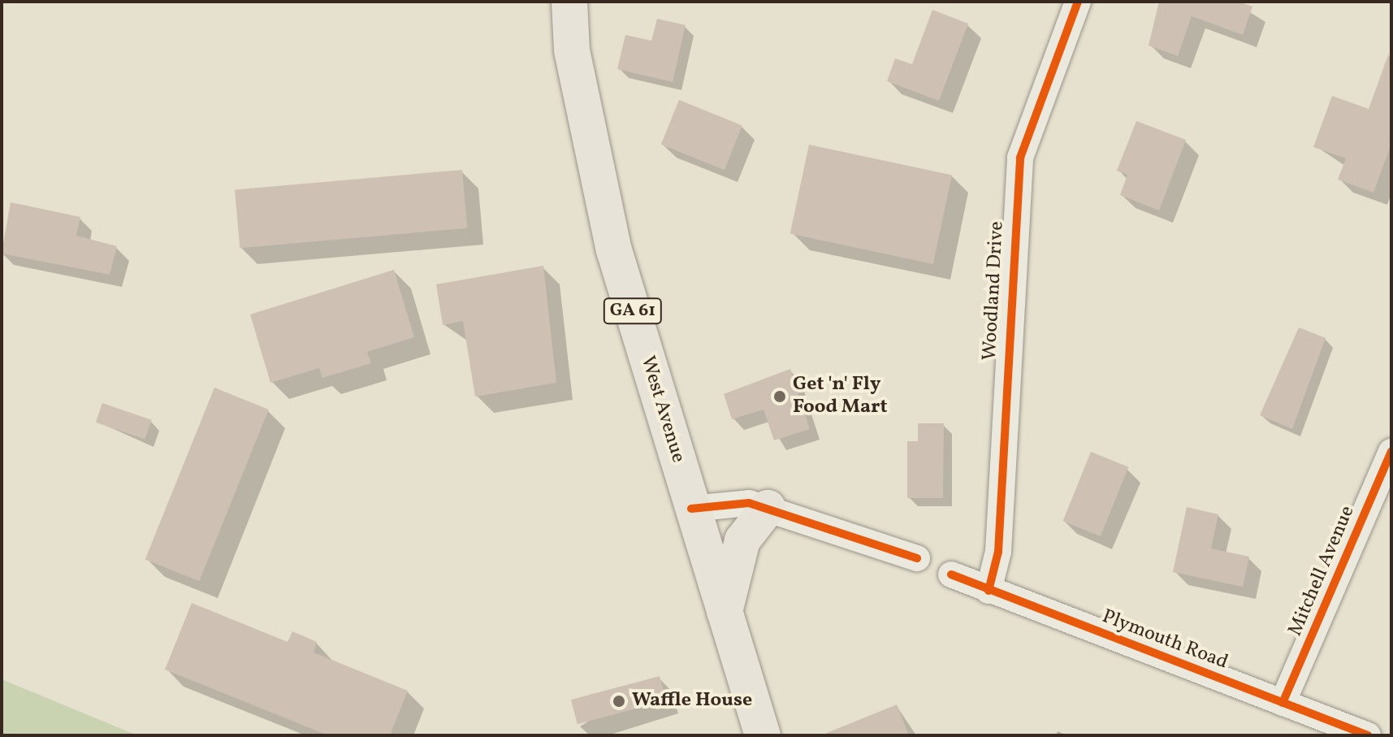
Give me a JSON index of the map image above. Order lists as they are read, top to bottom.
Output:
{
  "streets": {
    "main road": ["GA 61", "West Avenue"],
    "street": ["Woodland Drive", "Mitchell Avenue", "Plymouth Road"]
  },
  "crossings": [
    ["Woodland Drive", "Plymouth Road"],
    ["Mitchell Avenue", "Plymouth Road"]
  ],
  "places": ["Get 'n' Fly Food Mart", "Waffle House"]
}
